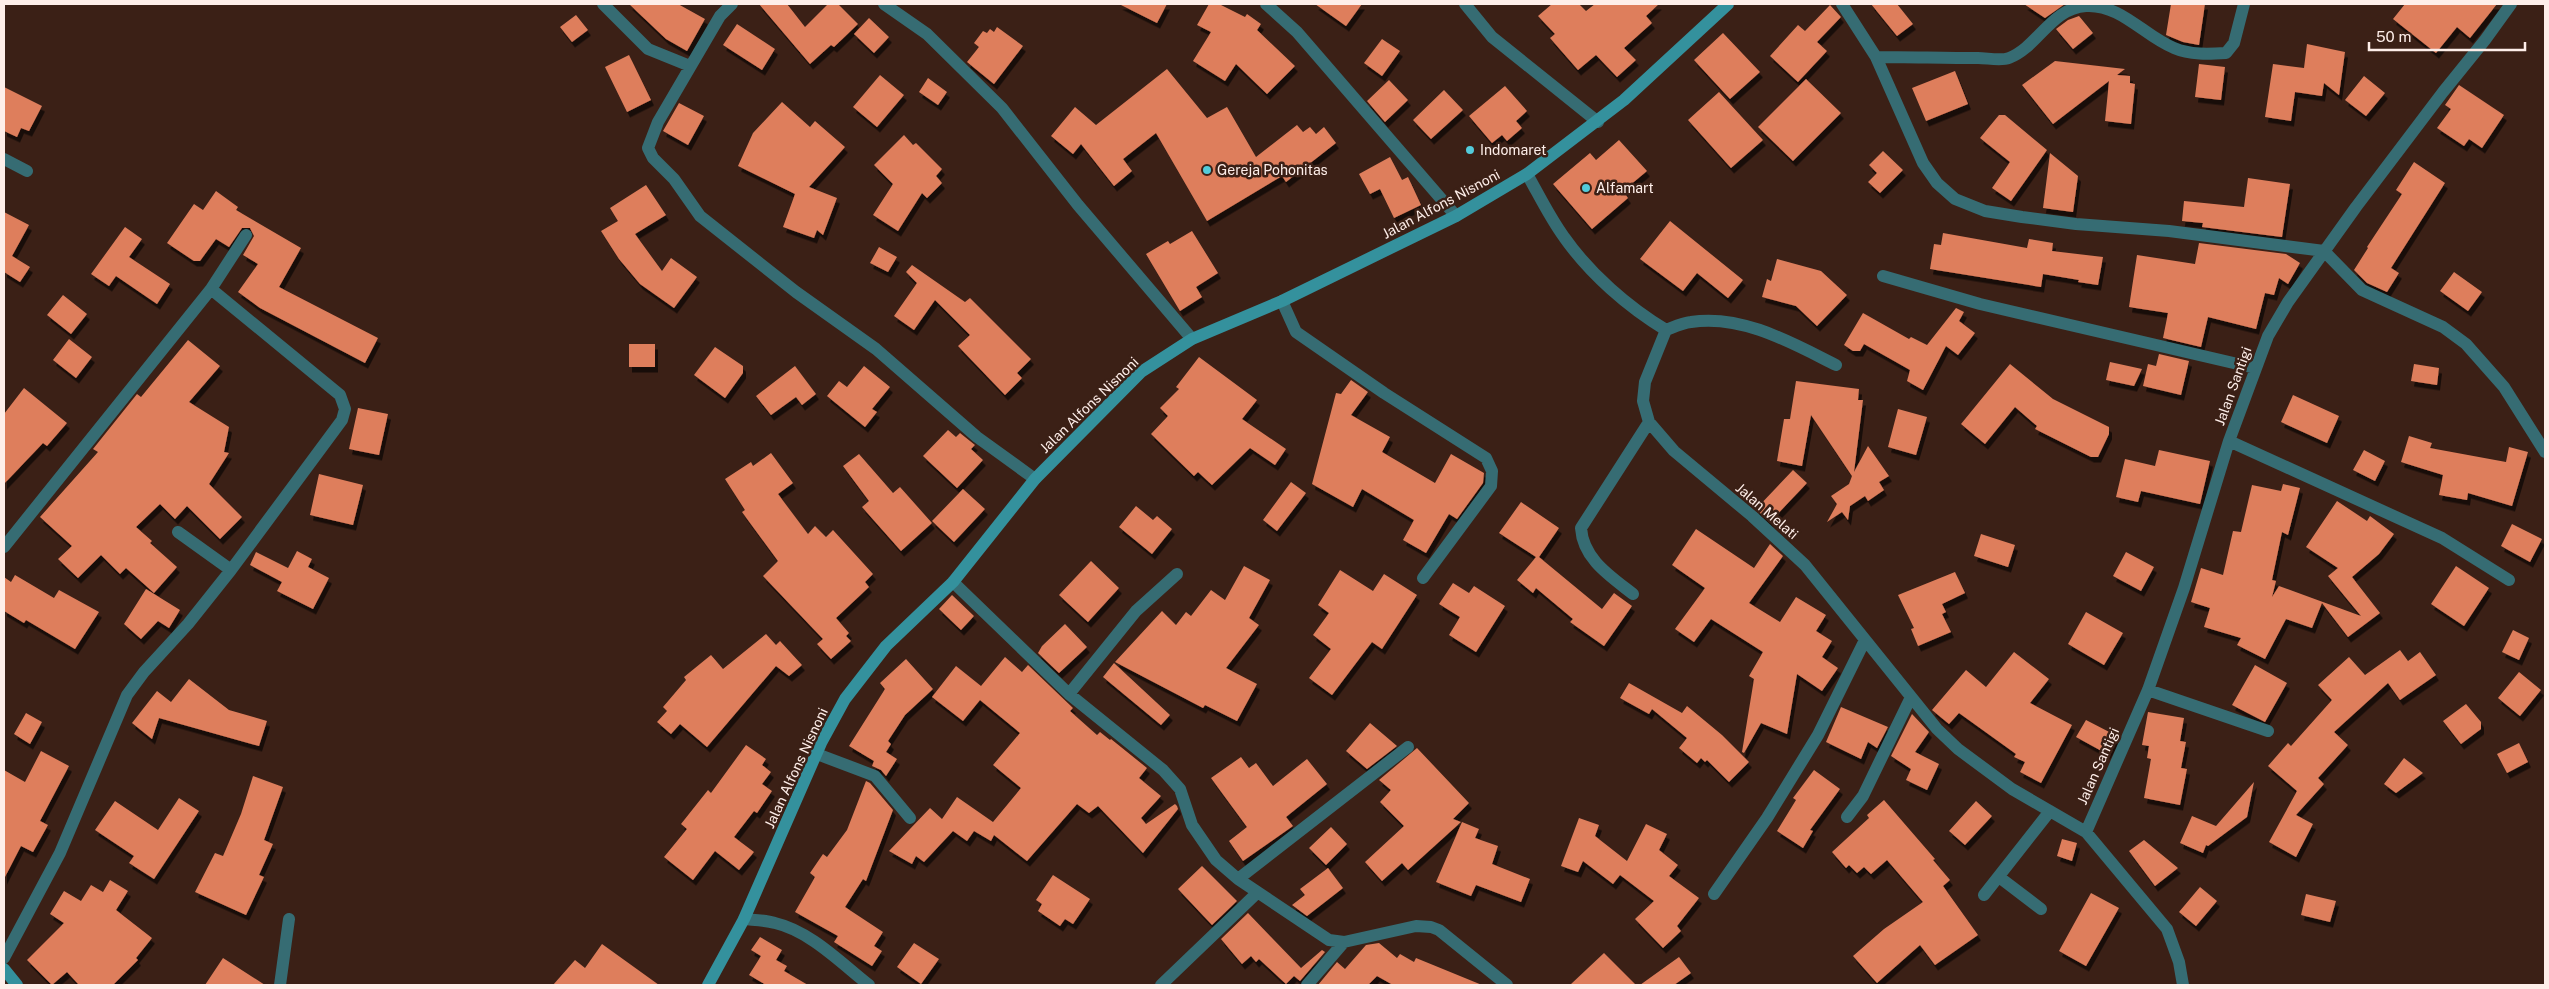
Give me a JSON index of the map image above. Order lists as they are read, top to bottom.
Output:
{
  "streets": {
    "main road": ["Jalan Alfons Nisnoni"],
    "street": ["Jalan Santigi", "Jalan Melati"]
  },
  "crossings": [
    ["Jalan Santigi", "Jalan Melati"]
  ],
  "places": ["Indomaret", "Gereja Pohonitas", "Alfamart"],
  "scale_bar": "50 m"
}
